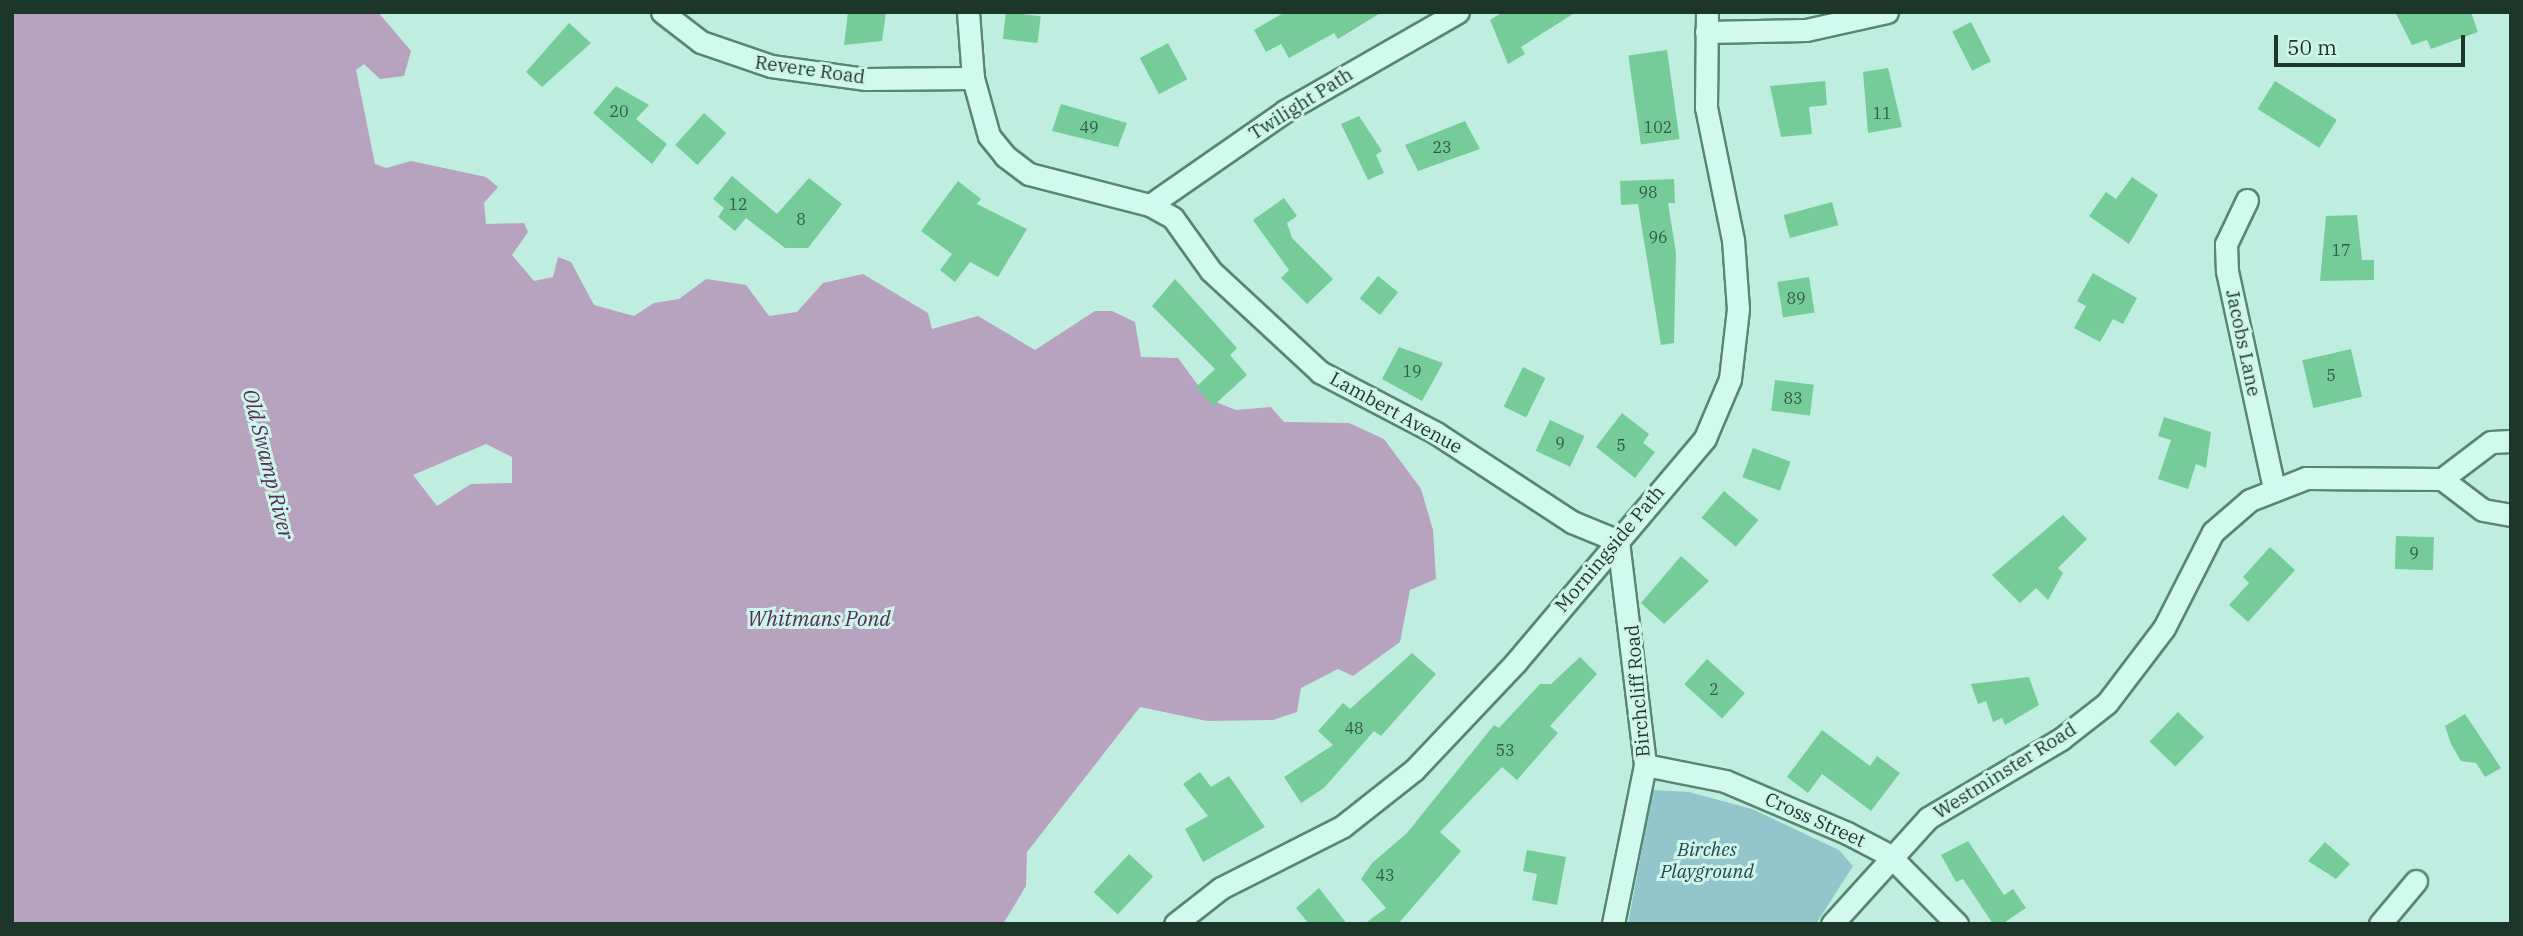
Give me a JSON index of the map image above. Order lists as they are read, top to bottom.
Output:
{
  "streets": {
    "street": [
      "Revere Road",
      "Twilight Path",
      "Jacobs Lane",
      "Lambert Avenue",
      "Morningside Path",
      "Birchcliff Road",
      "Westminster Road",
      "Cross Street"
    ]
  },
  "crossings": [
    ["Revere Road", "Lambert Avenue"],
    ["Twilight Path", "Lambert Avenue"],
    ["Jacobs Lane", "Westminster Road"],
    ["Lambert Avenue", "Morningside Path"],
    ["Lambert Avenue", "Birchcliff Road"],
    ["Morningside Path", "Birchcliff Road"],
    ["Birchcliff Road", "Cross Street"],
    ["Westminster Road", "Cross Street"]
  ],
  "water": ["Old Swamp River", "Whitmans Pond"],
  "parks": ["Birches Playground"],
  "house_numbers": [
    "20",
    "11",
    "49",
    "102",
    "23",
    "98",
    "12",
    "8",
    "96",
    "17",
    "89",
    "19",
    "5",
    "83",
    "9",
    "5",
    "9",
    "2",
    "48",
    "53",
    "43"
  ],
  "scale_bar": "50 m"
}
